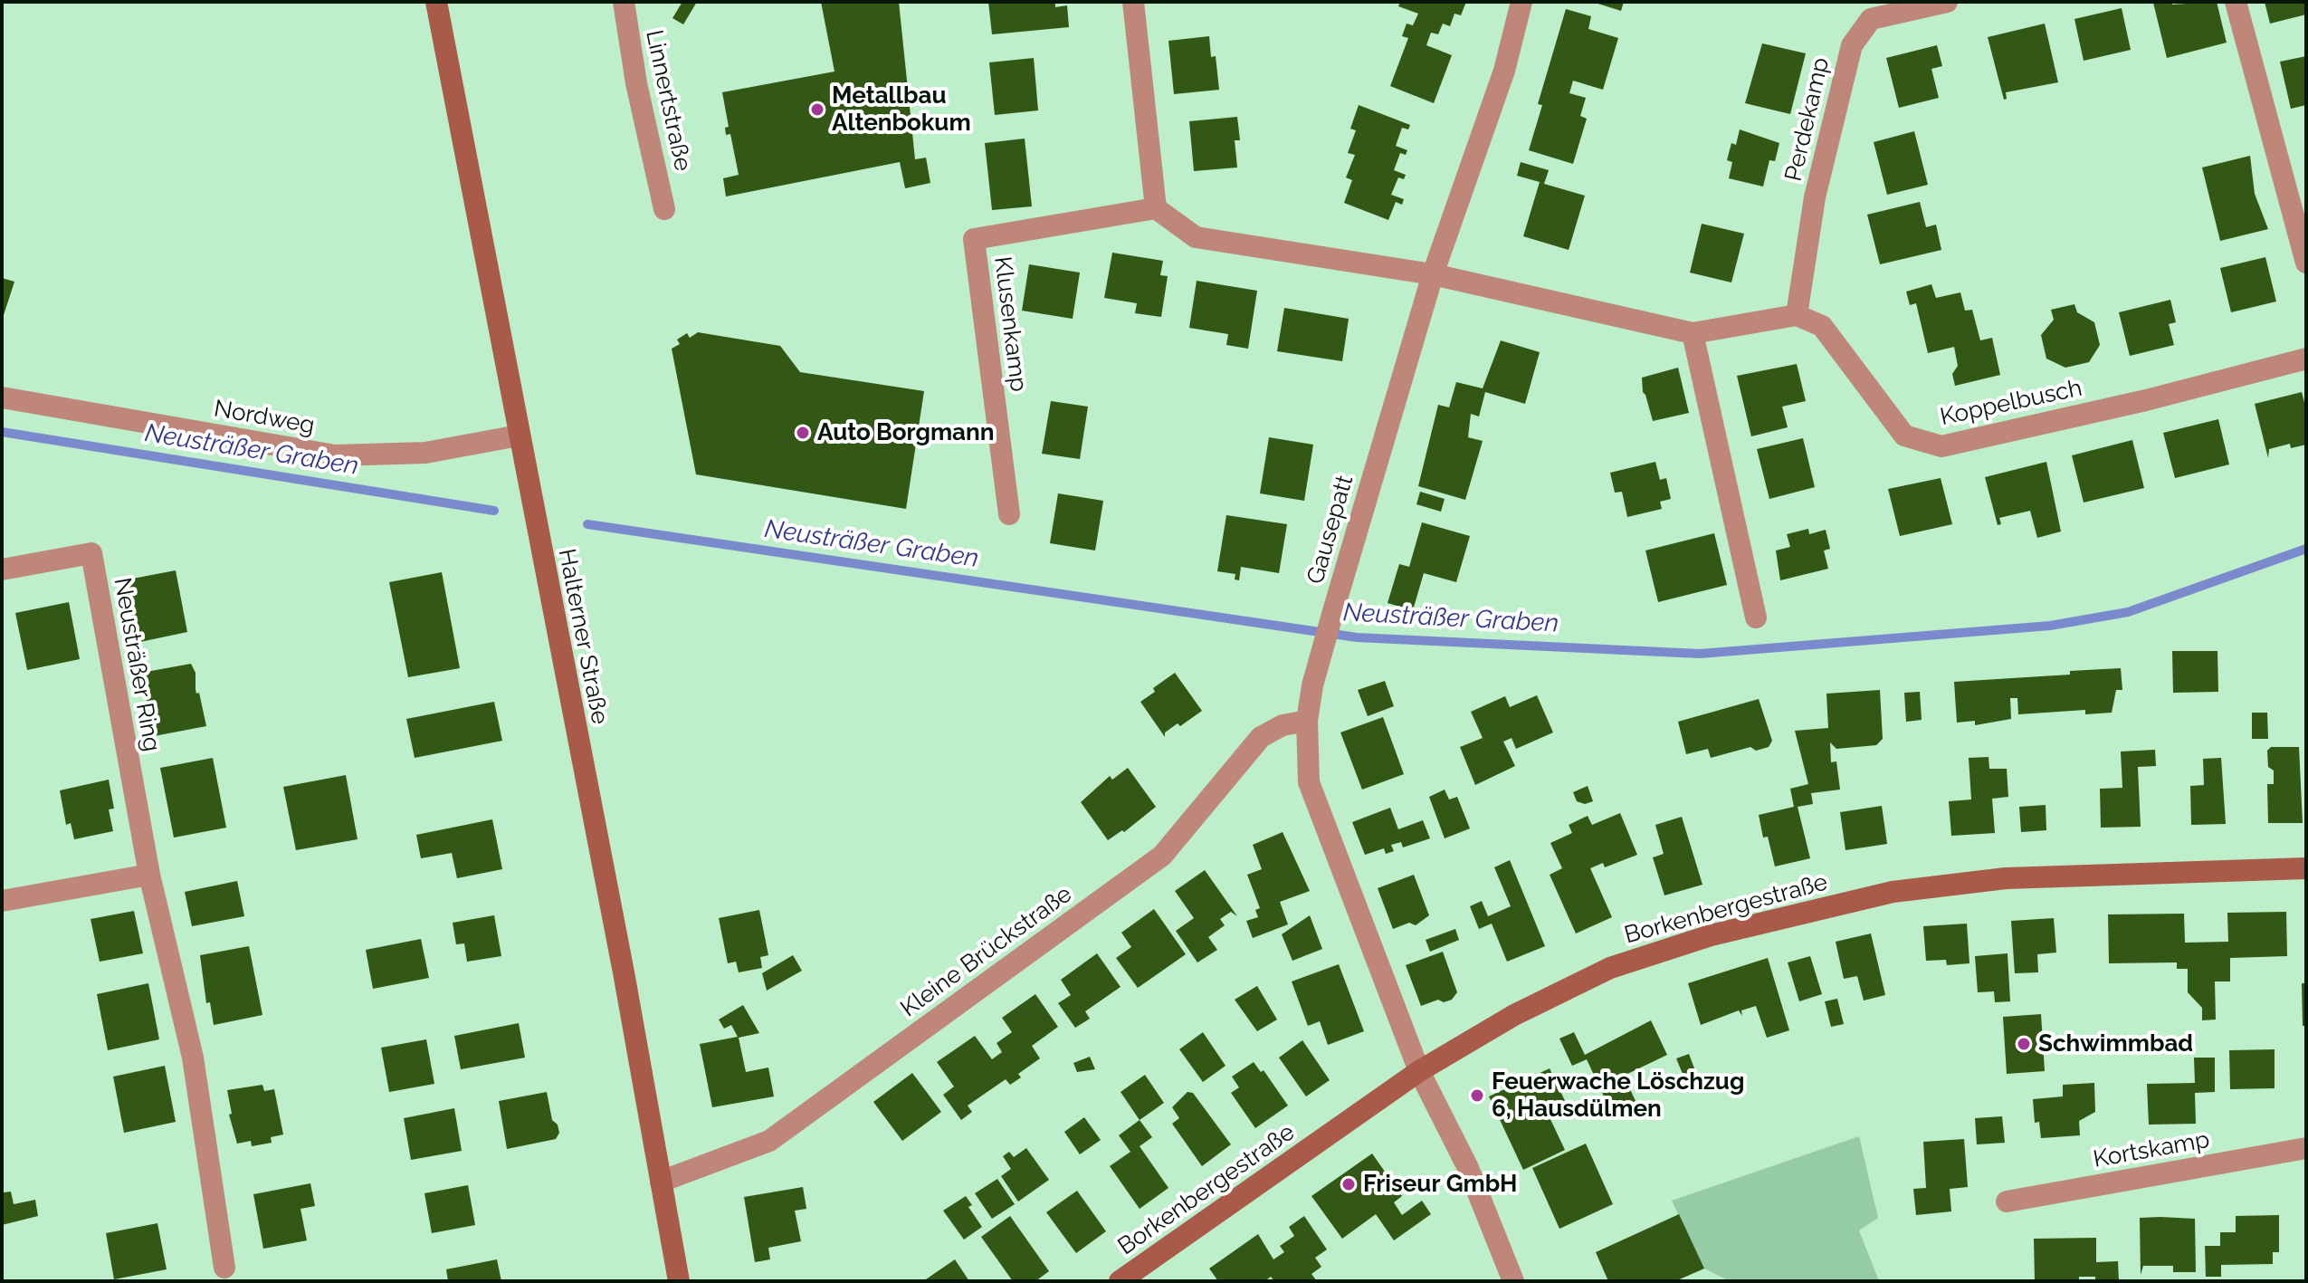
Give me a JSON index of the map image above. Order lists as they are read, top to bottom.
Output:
{
  "streets": {
    "main road": ["Halterner Straße", "Borkenbergestraße"],
    "street": [
      "Linnertstraße",
      "Perdekamp",
      "Klusenkamp",
      "Koppelbusch",
      "Nordweg",
      "Gausepatt",
      "Neusträßer Ring",
      "Kleine Brückstraße",
      "Kortskamp"
    ]
  },
  "crossings": [
    ["Perdekamp", "Koppelbusch"],
    ["Nordweg", "Halterner Straße"],
    ["Gausepatt", "Borkenbergestraße"],
    ["Gausepatt", "Kleine Brückstraße"],
    ["Halterner Straße", "Kleine Brückstraße"]
  ],
  "water": ["Neusträßer Graben"],
  "places": [
    "Metallbau Altenbokum",
    "Auto Borgmann",
    "Schwimmbad",
    "Feuerwache Löschzug 6, Hausdülmen",
    "Friseur GmbH"
  ]
}
